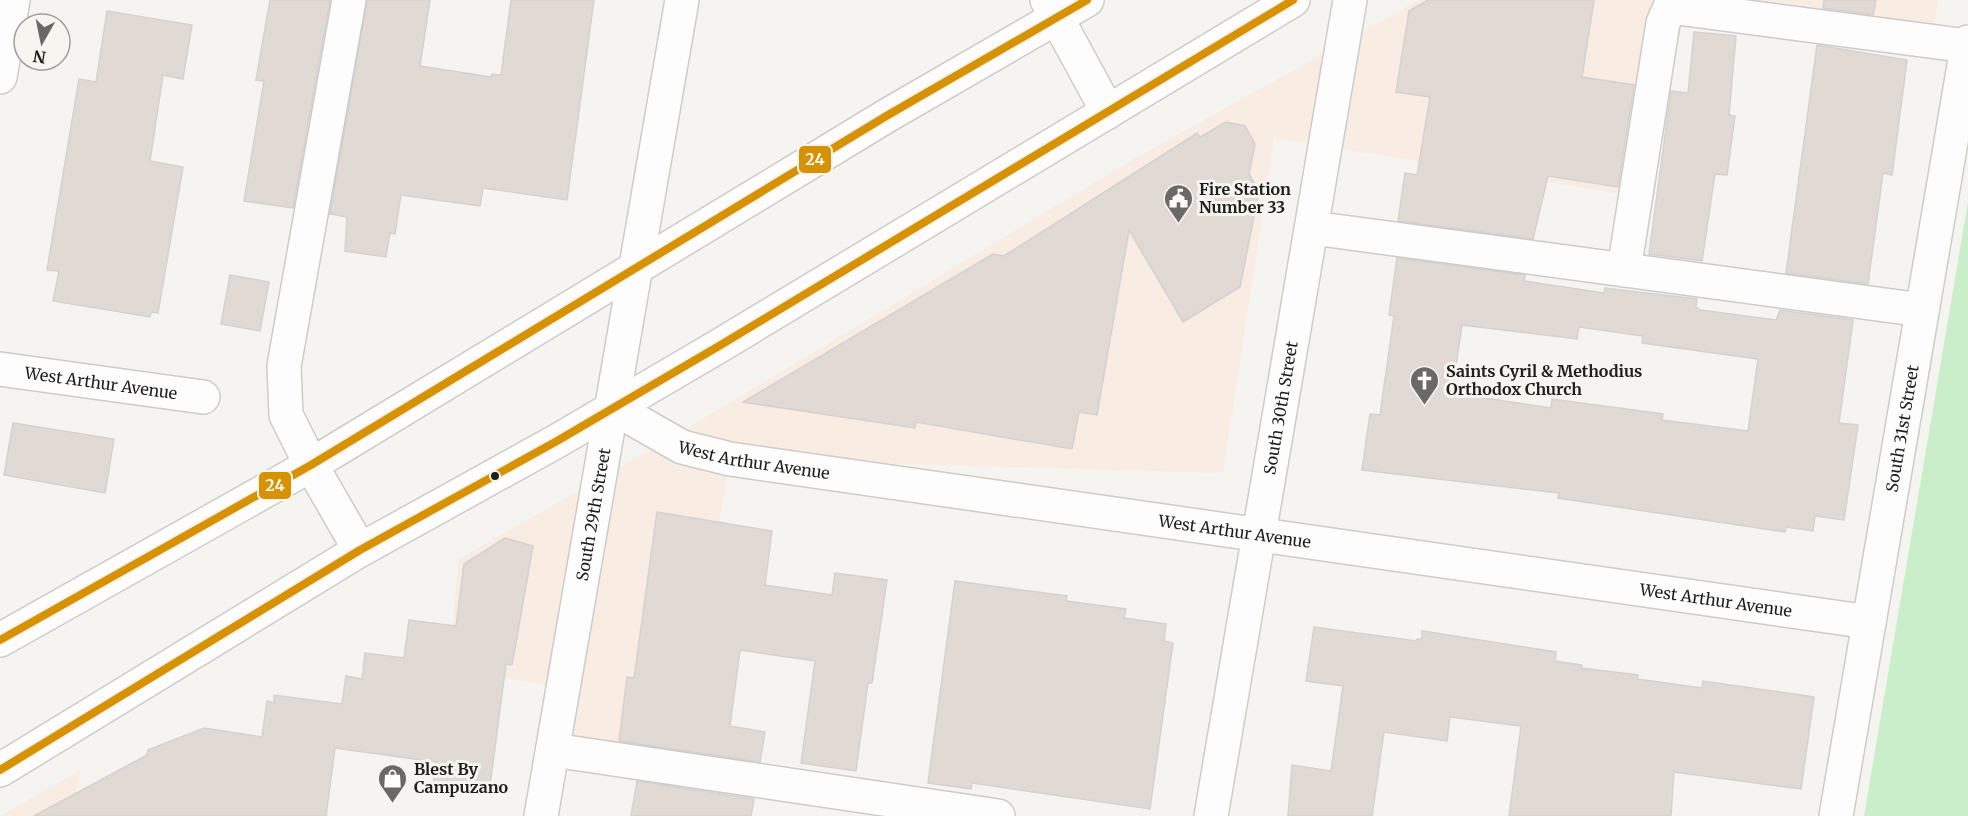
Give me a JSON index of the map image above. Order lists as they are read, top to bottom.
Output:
{
  "streets": {
    "street": [
      "West Arthur Avenue",
      "South 30th Street",
      "South 31st Street",
      "South 29th Street"
    ]
  },
  "crossings": [
    ["West Arthur Avenue", "South 30th Street"],
    ["West Arthur Avenue", "South 31st Street"],
    ["West Arthur Avenue", "South 29th Street"]
  ],
  "places": {
    "public building": ["Fire Station Number 33"],
    "church": ["Saints Cyril & Methodius Orthodox Church"],
    "shop": ["Blest By Campuzano"]
  },
  "lines": ["transit line 24"],
  "north": "bottom"
}
